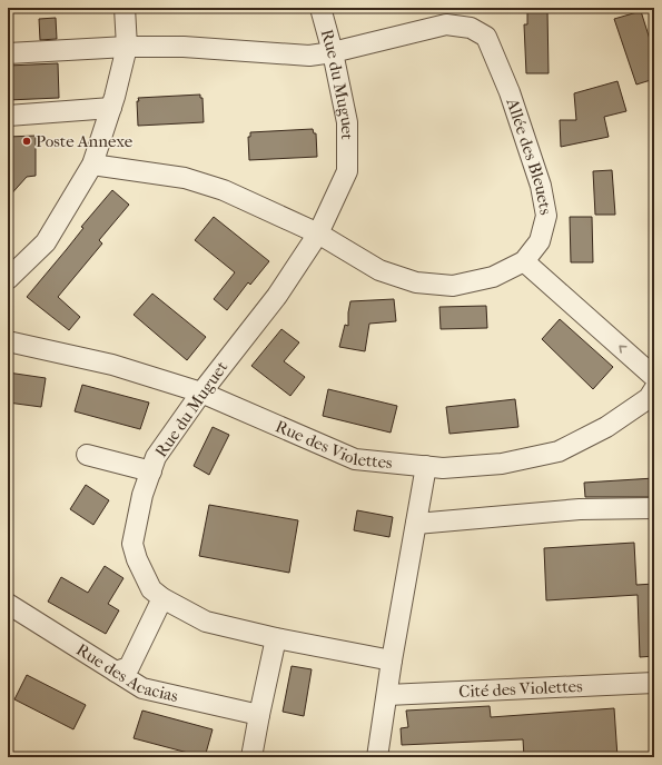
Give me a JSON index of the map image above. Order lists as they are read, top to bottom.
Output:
{
  "streets": {
    "street": [
      "Rue du Muguet",
      "Allée des Bleuets",
      "Rue des Violettes",
      "Rue des Acacias",
      "Cité des Violettes"
    ]
  },
  "crossings": [
    ["Rue du Muguet", "Allée des Bleuets"],
    ["Rue du Muguet", "Rue des Violettes"]
  ],
  "places": ["Poste Annexe"]
}
